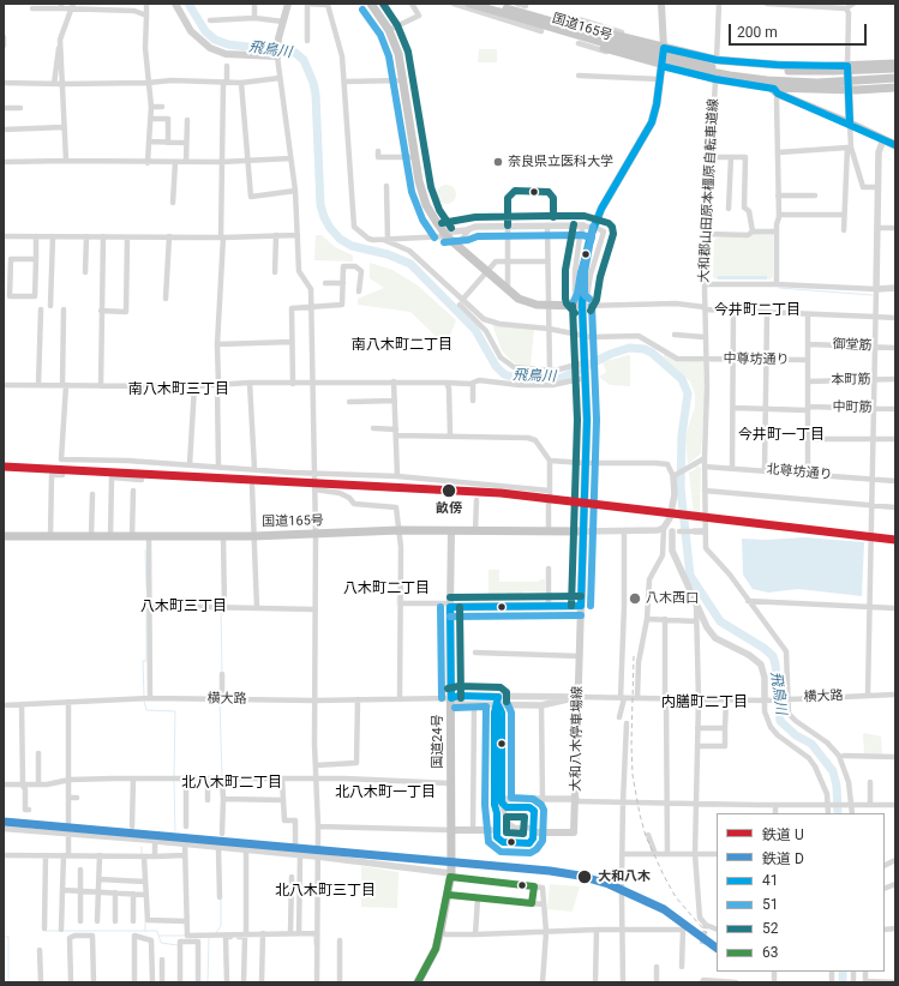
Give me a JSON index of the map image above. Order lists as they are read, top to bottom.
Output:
{
  "streets": {
    "highway": ["国道165号", "国道24号"],
    "main road": ["大和八木停車場線"],
    "street": [
      "大和郡山田原本橿原自転車道線",
      "御堂筋",
      "中尊坊通り",
      "本町筋",
      "中町筋",
      "北尊坊通り",
      "横大路"
    ]
  },
  "crossings": [
    ["大和郡山田原本橿原自転車道線", "中尊坊通り"],
    ["大和郡山田原本橿原自転車道線", "北尊坊通り"],
    ["大和郡山田原本橿原自転車道線", "横大路"],
    ["横大路", "大和八木停車場線"],
    ["横大路", "国道24号"]
  ],
  "districts": [
    "今井町二丁目",
    "南八木町二丁目",
    "南八木町三丁目",
    "今井町一丁目",
    "八木町二丁目",
    "八木町三丁目",
    "内膳町二丁目",
    "北八木町二丁目",
    "北八木町一丁目",
    "北八木町三丁目"
  ],
  "water": ["飛鳥川"],
  "places": [
    "奈良県立医科大学",
    "畝傍",
    "八木西口",
    "大和八木"
  ],
  "lines": [
    "transit line 52",
    "transit line 51",
    "transit line 41",
    "rail line U",
    "rail line D",
    "transit line 63"
  ],
  "legend": [
    "鉄道 U",
    "鉄道 D",
    "41",
    "51",
    "52",
    "63"
  ],
  "scale_bar": "200 m"
}
